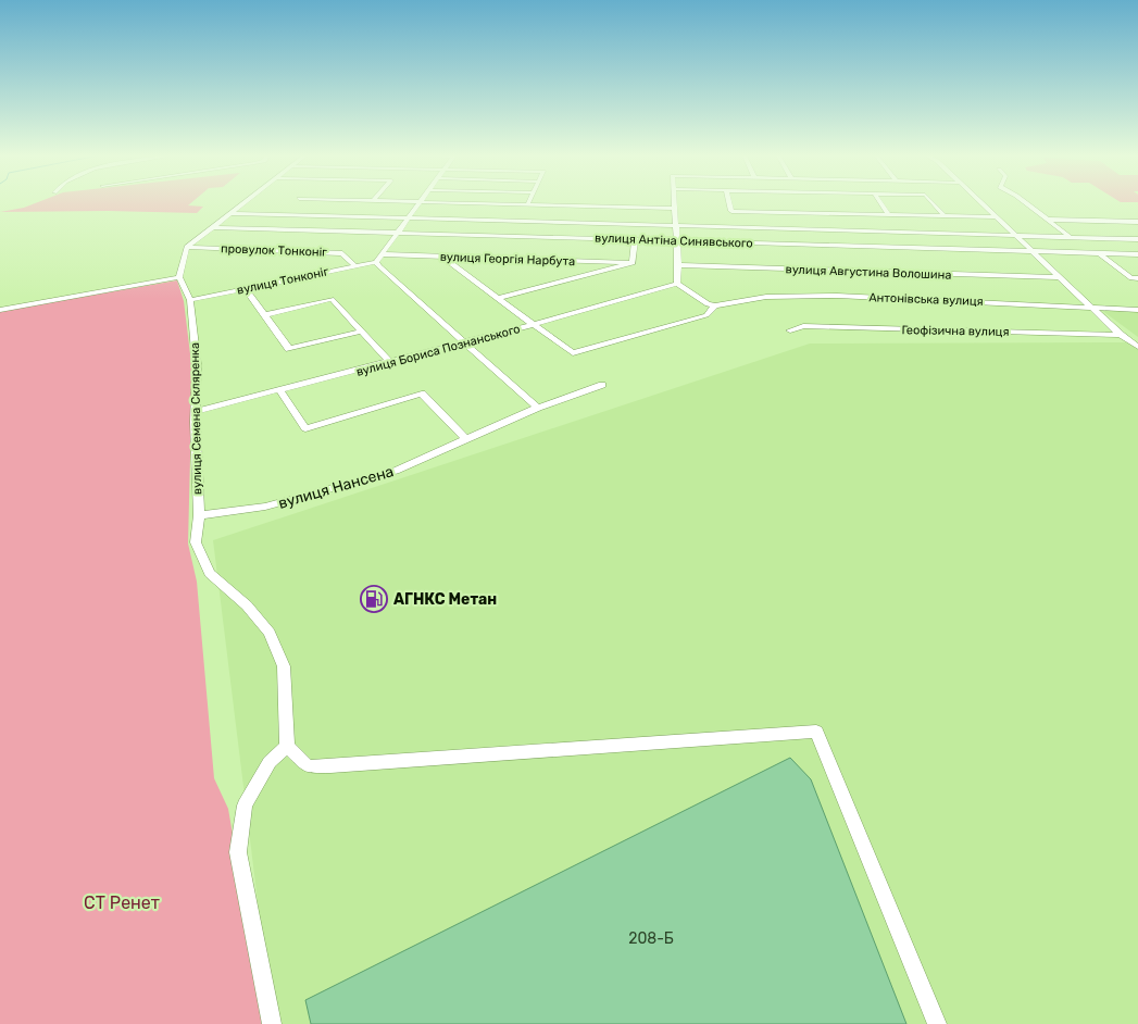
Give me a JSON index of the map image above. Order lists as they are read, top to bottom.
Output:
{
  "streets": {
    "street": [
      "вулиця Антіна Синявського",
      "провулок Тонконіг",
      "вулиця Георгія Нарбута",
      "вулиця Августина Волошина",
      "вулиця Тонконіг",
      "Антонівська вулиця",
      "Геофізична вулиця",
      "вулиця Бориса Познанського",
      "вулиця Семена Скляренка",
      "вулиця Нансена"
    ]
  },
  "crossings": [
    ["провулок Тонконіг", "вулиця Тонконіг"],
    ["вулиця Тонконіг", "вулиця Семена Скляренка"],
    ["вулиця Бориса Познанського", "вулиця Семена Скляренка"],
    ["вулиця Семена Скляренка", "вулиця Нансена"]
  ],
  "parks": ["СТ Ренет"],
  "places": {
    "fuel station": ["АГНКС Метан"]
  },
  "house_numbers": ["208-Б"]
}
